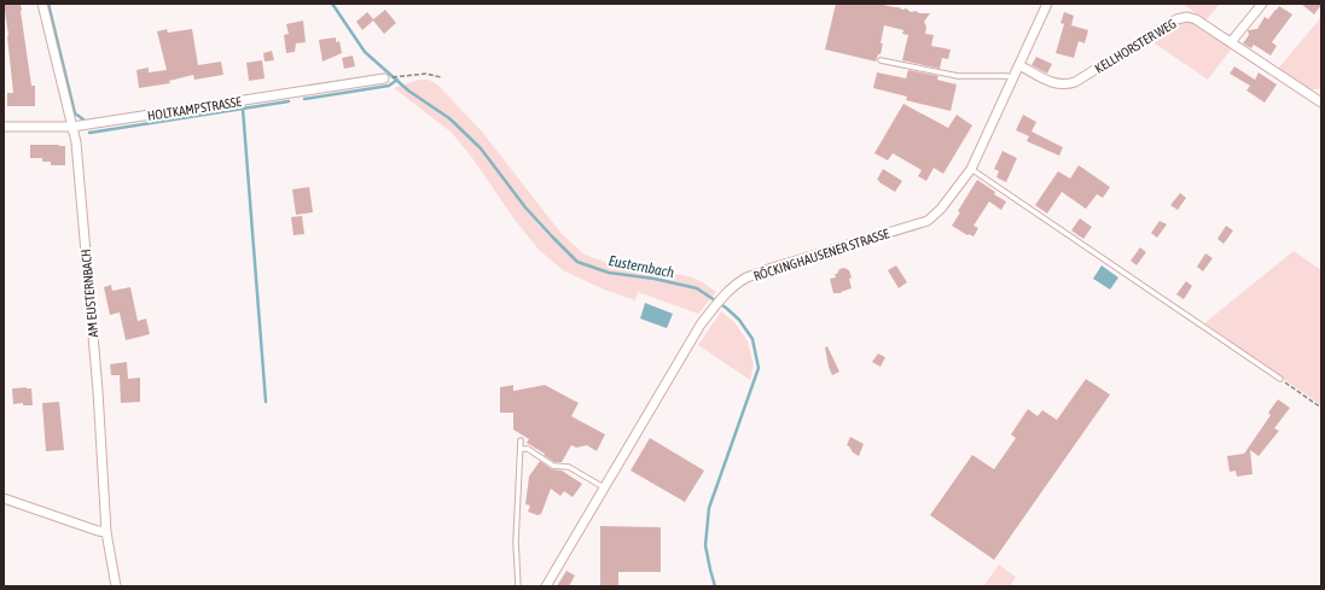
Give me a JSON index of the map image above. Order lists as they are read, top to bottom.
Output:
{
  "streets": {
    "street": [
      "KELLHORSTER WEG",
      "HOLTKAMPSTRASSE",
      "RÖCKINGHAUSENER STRASSE",
      "AM EUSTERNBACH"
    ]
  },
  "crossings": [
    ["KELLHORSTER WEG", "RÖCKINGHAUSENER STRASSE"],
    ["HOLTKAMPSTRASSE", "AM EUSTERNBACH"]
  ],
  "water": ["Eusternbach"]
}
